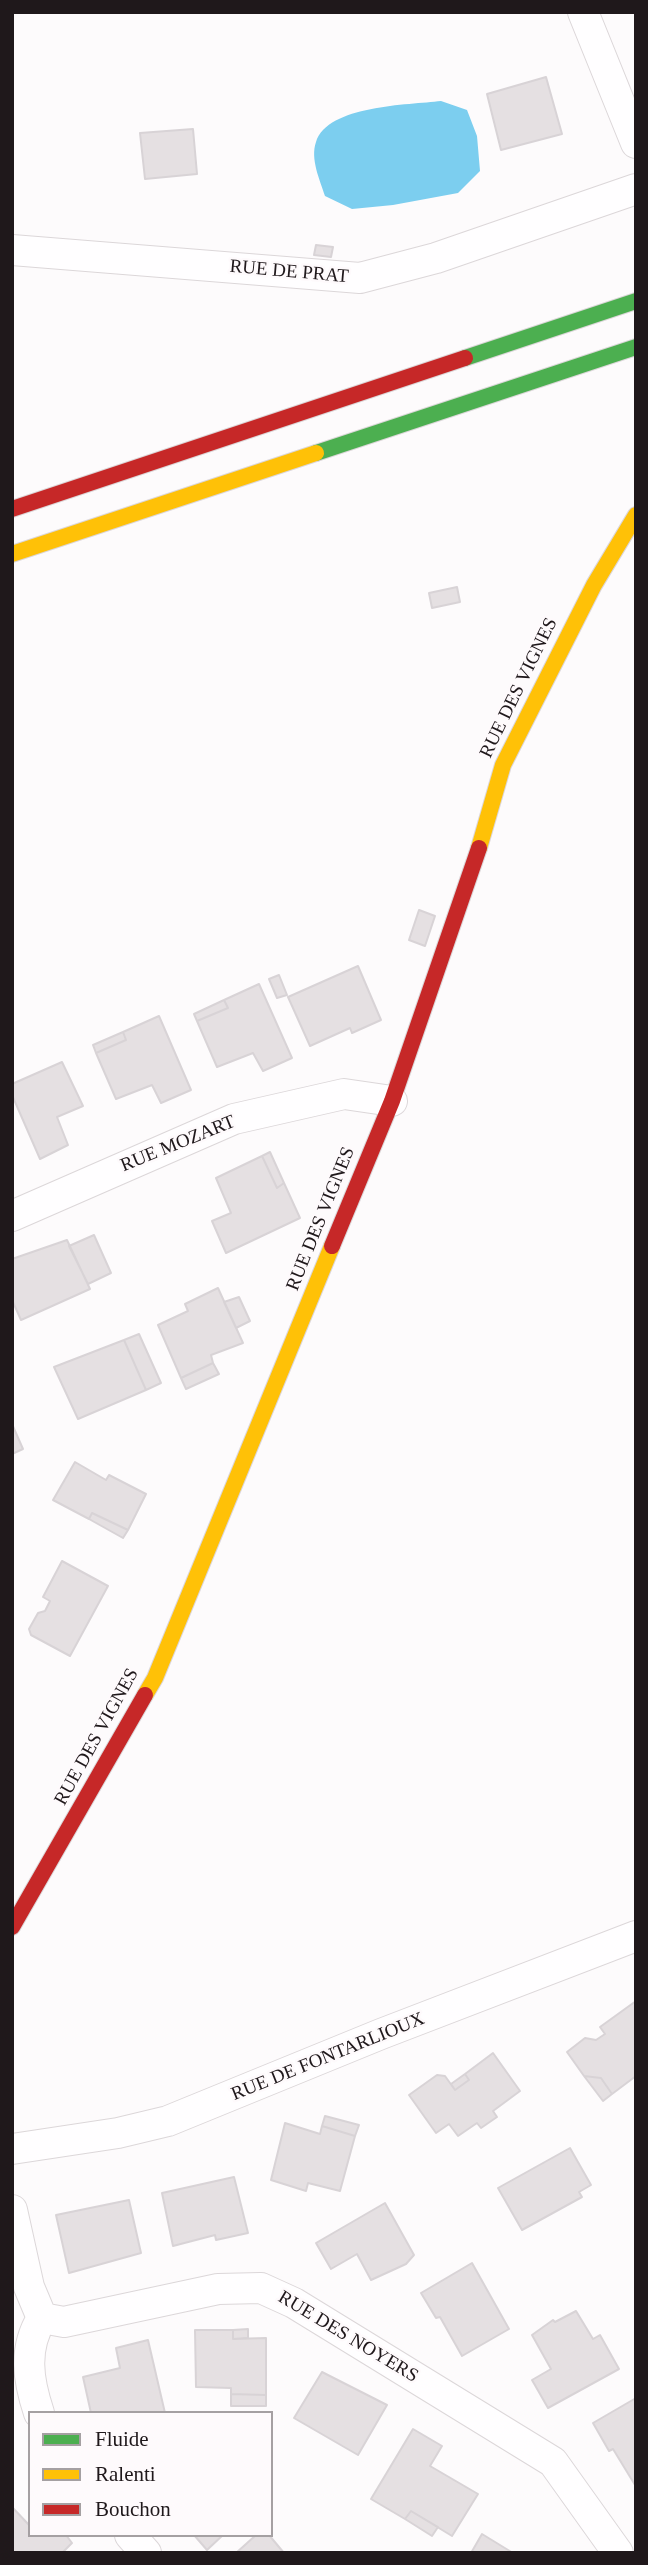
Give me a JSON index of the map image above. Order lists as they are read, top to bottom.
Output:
{
  "streets": {
    "main road": ["RUE DES VIGNES"],
    "street": [
      "RUE DE PRAT",
      "RUE MOZART",
      "RUE DE FONTARLIOUX",
      "RUE DES NOYERS"
    ]
  },
  "crossings": [
    ["RUE DES VIGNES", "RUE MOZART"]
  ],
  "legend": ["Fluide", "Ralenti", "Bouchon"]
}
